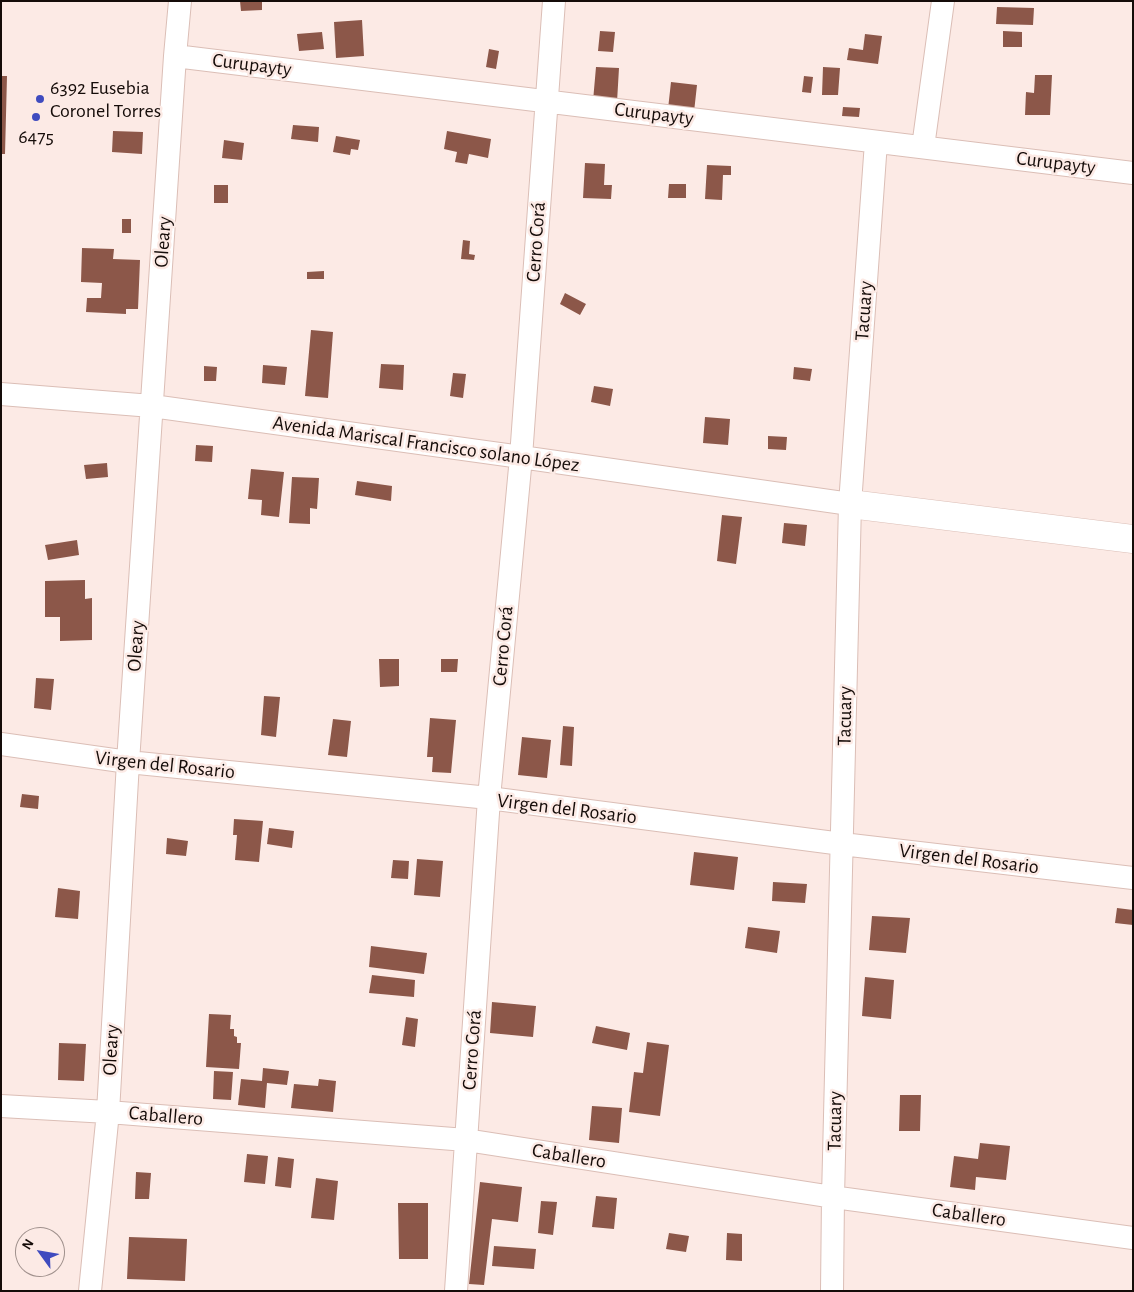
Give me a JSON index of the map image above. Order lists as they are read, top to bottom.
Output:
{
  "streets": {
    "street": [
      "Curupayty",
      "Oleary",
      "Cerro Corá",
      "Tacuary",
      "Avenida Mariscal Francisco solano López",
      "Virgen del Rosario",
      "Caballero"
    ]
  },
  "crossings": [
    ["Curupayty", "Oleary"],
    ["Curupayty", "Cerro Corá"],
    ["Curupayty", "Tacuary"],
    ["Oleary", "Avenida Mariscal Francisco solano López"],
    ["Oleary", "Virgen del Rosario"],
    ["Oleary", "Caballero"],
    ["Cerro Corá", "Avenida Mariscal Francisco solano López"],
    ["Cerro Corá", "Virgen del Rosario"],
    ["Cerro Corá", "Caballero"],
    ["Tacuary", "Avenida Mariscal Francisco solano López"],
    ["Tacuary", "Virgen del Rosario"],
    ["Tacuary", "Caballero"]
  ],
  "places": ["6392 Eusebia Coronel Torres", "6475"],
  "north": "top left"
}
